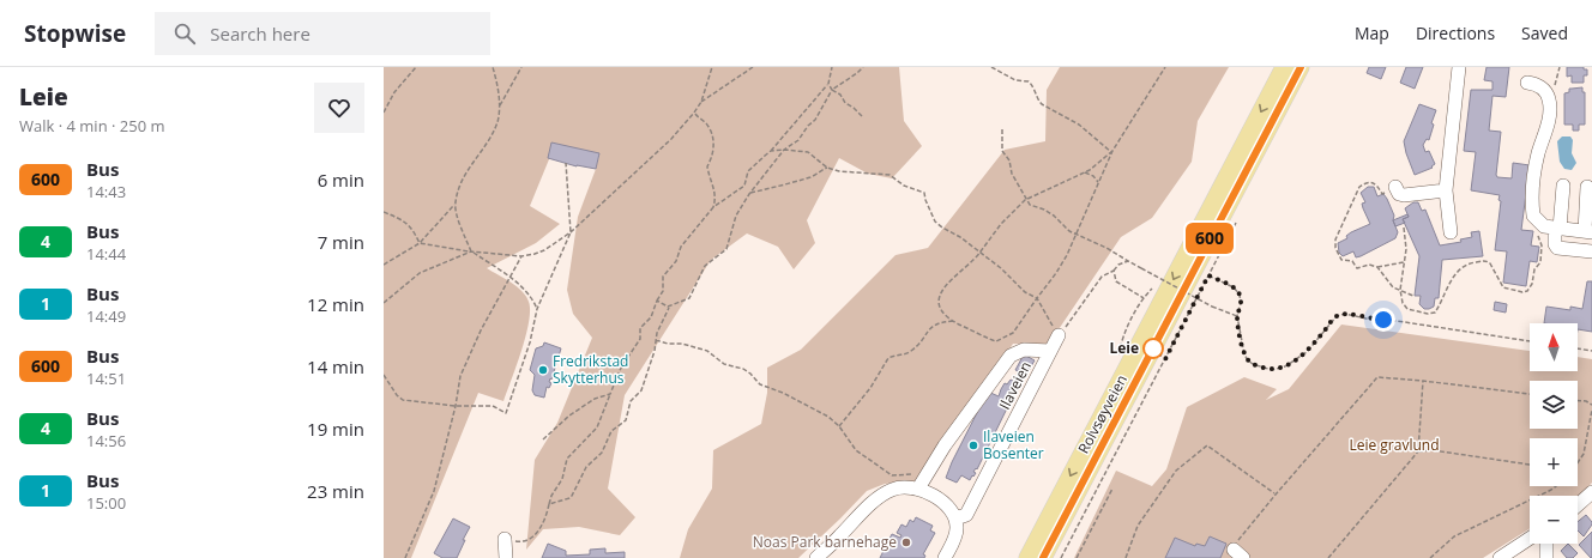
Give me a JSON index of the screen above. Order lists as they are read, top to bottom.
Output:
{
  "streets": {
    "main road": ["Rolvsøyveien"],
    "street": ["Ilaveien"]
  },
  "parks": ["Leie gravlund"],
  "places": [
    "Leie",
    "Fredrikstad Skytterhus",
    "Ilaveien Bosenter",
    "Noas Park barnehage"
  ],
  "lines": ["bus line 600"],
  "north": "top",
  "page": {
    "header": "Stopwise",
    "search": "Search here",
    "nav": ["Map", "Directions", "Saved"],
    "heading": ["Leie", "Walk · 4 min · 250 m"],
    "on_map": "600",
    "list": [
      {
        "mark": "600",
        "name": "Bus",
        "note": "14:43",
        "value": "6 min"
      },
      {
        "mark": "4",
        "name": "Bus",
        "note": "14:44",
        "value": "7 min"
      },
      {
        "mark": "1",
        "name": "Bus",
        "note": "14:49",
        "value": "12 min"
      },
      {
        "mark": "600",
        "name": "Bus",
        "note": "14:51",
        "value": "14 min"
      },
      {
        "mark": "4",
        "name": "Bus",
        "note": "14:56",
        "value": "19 min"
      },
      {
        "mark": "1",
        "name": "Bus",
        "note": "15:00",
        "value": "23 min"
      }
    ],
    "map_buttons": ["+", "−"]
  }
}
